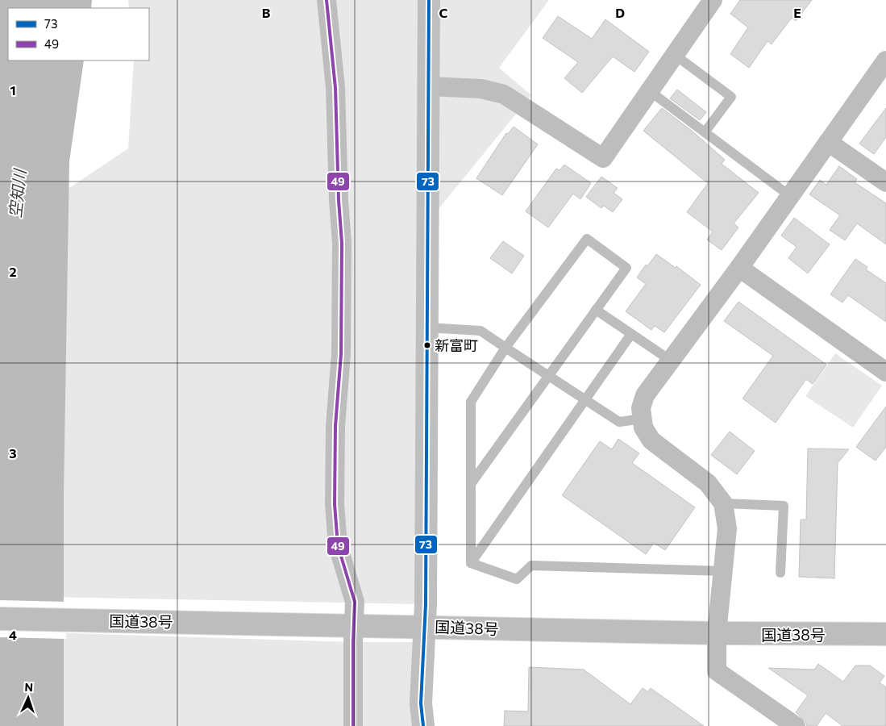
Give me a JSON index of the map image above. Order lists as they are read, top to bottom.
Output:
{
  "streets": {
    "highway": ["国道38号"]
  },
  "water": ["空知川"],
  "places": ["新富町"],
  "lines": ["transit line 73", "transit line 49"],
  "legend": ["73", "49"],
  "north": "top",
  "grid": {
    "columns": [
      "B",
      "C",
      "D",
      "E"
    ],
    "rows": [
      "1",
      "2",
      "3",
      "4"
    ]
  }
}
